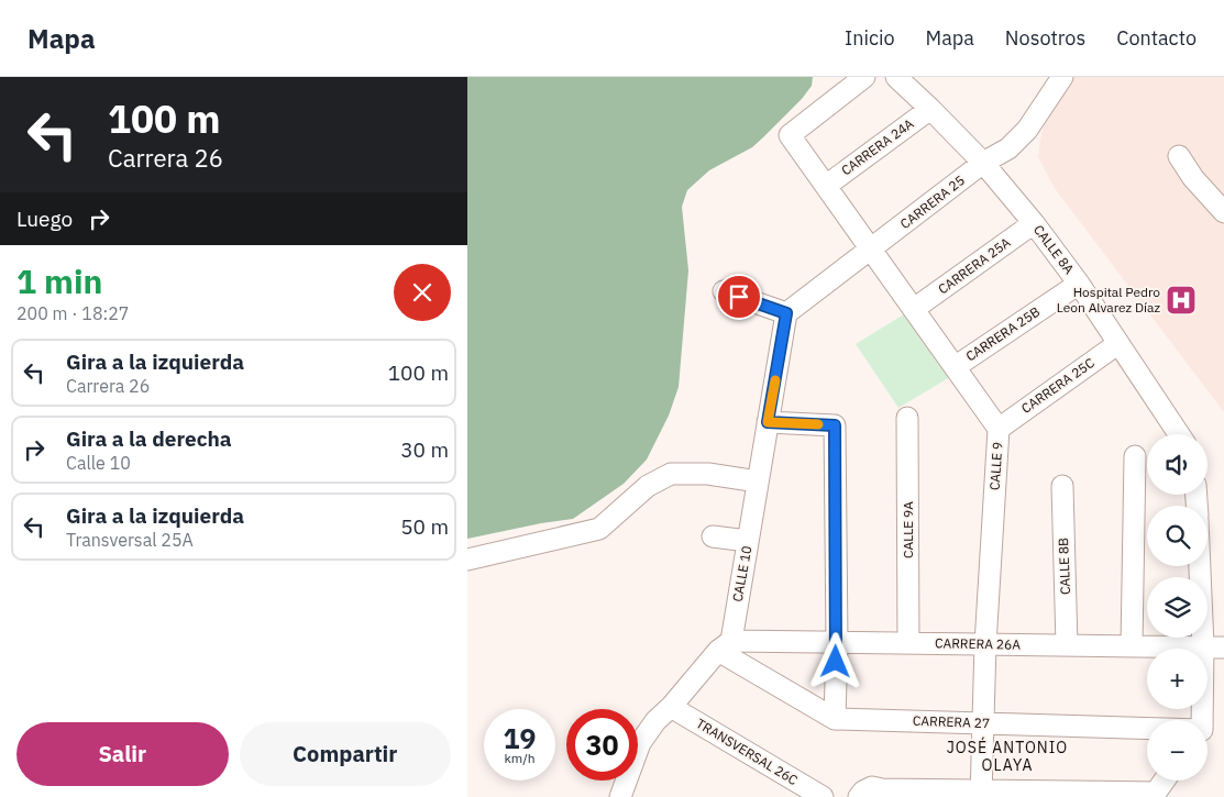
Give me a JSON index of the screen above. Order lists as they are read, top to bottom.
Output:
{
  "streets": {
    "street": [
      "CARRERA 24A",
      "CARRERA 25",
      "CALLE 8A",
      "CARRERA 25A",
      "CARRERA 25B",
      "CARRERA 25C",
      "CALLE 9",
      "CALLE 9A",
      "CALLE 8B",
      "CALLE 10",
      "CARRERA 26A",
      "CARRERA 27",
      "TRANSVERSAL 26C"
    ]
  },
  "crossings": [
    ["CARRERA 24A", "CALLE 8A"],
    ["CARRERA 24A", "CALLE 9"],
    ["CARRERA 25", "CALLE 8A"],
    ["CARRERA 25", "CALLE 9"],
    ["CARRERA 25", "CALLE 10"],
    ["CALLE 8A", "CARRERA 25A"],
    ["CALLE 8A", "CARRERA 25B"],
    ["CALLE 8A", "CARRERA 25C"],
    ["CARRERA 25A", "CALLE 9"],
    ["CARRERA 25B", "CALLE 9"],
    ["CARRERA 25C", "CALLE 9"],
    ["CALLE 9", "CARRERA 26A"],
    ["CALLE 9", "CARRERA 27"],
    ["CALLE 9A", "CARRERA 26A"],
    ["CALLE 8B", "CARRERA 26A"],
    ["CALLE 10", "CARRERA 26A"],
    ["CALLE 10", "CARRERA 27"],
    ["CARRERA 26A", "CARRERA 27"]
  ],
  "districts": ["JOSÉ ANTONIO OLAYA"],
  "places": {
    "hospital": ["Hospital Pedro Leon Alvarez Díaz"]
  },
  "page": {
    "header": "Mapa",
    "nav": [
      "Inicio",
      "Mapa",
      "Nosotros",
      "Contacto"
    ],
    "turn": ["100 m", "Carrera 26"],
    "then": "Luego",
    "heading": ["1 min", "200 m · 18:27"],
    "list": [
      {
        "name": "Gira a la izquierda",
        "note": "Carrera 26",
        "value": "100 m"
      },
      {
        "name": "Gira a la derecha",
        "note": "Calle 10",
        "value": "30 m"
      },
      {
        "name": "Gira a la izquierda",
        "note": "Transversal 25A",
        "value": "50 m"
      }
    ],
    "map_buttons": ["+", "−"],
    "speed": "19 km/h",
    "limit": "30",
    "buttons": ["Salir", "Compartir"]
  }
}
